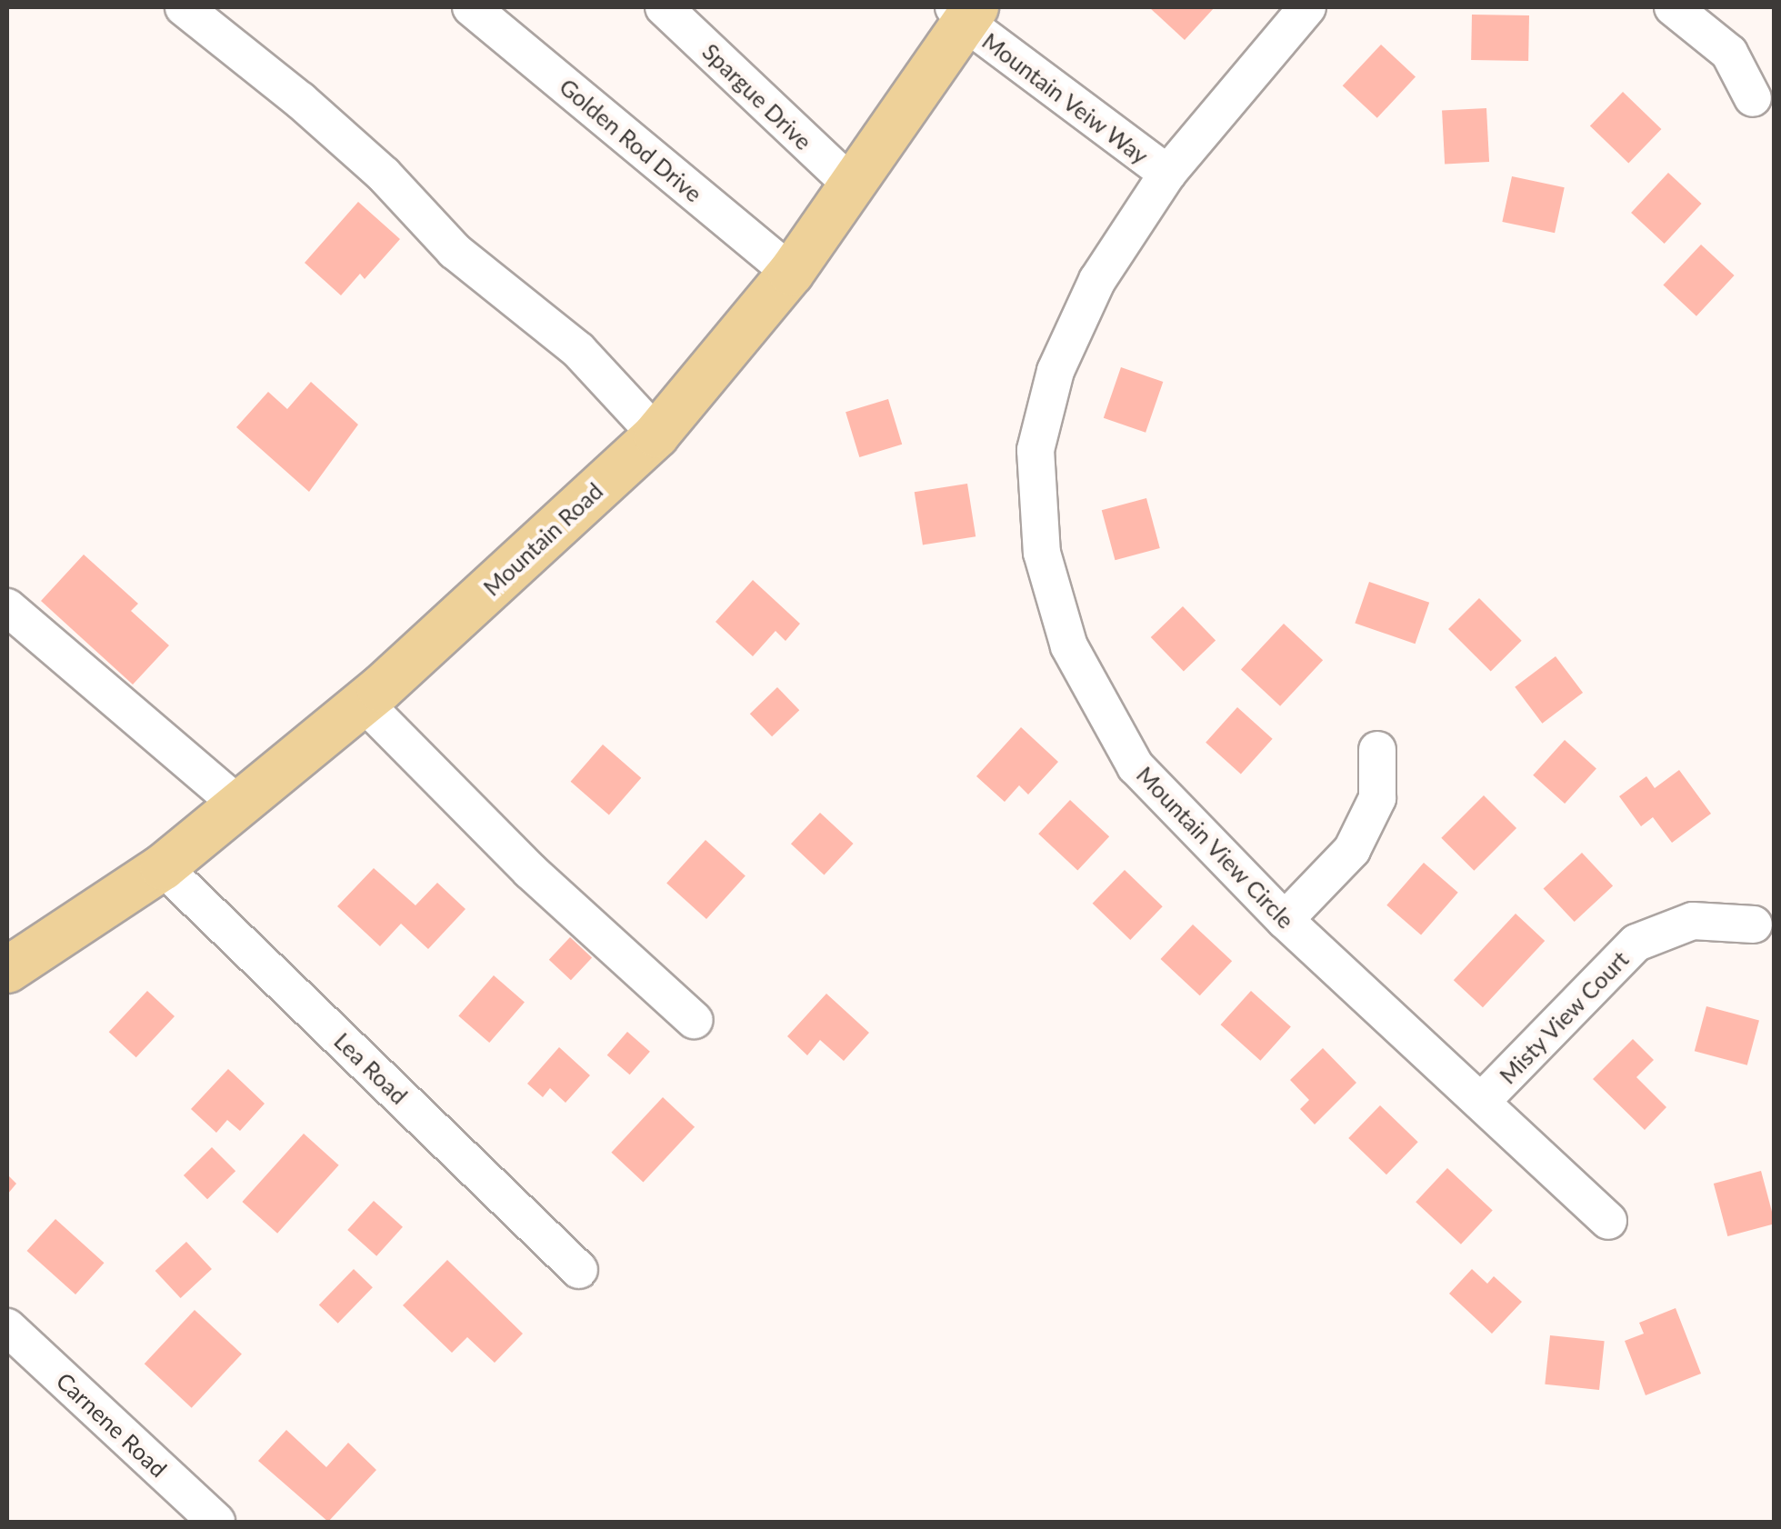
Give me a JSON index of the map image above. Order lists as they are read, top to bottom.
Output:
{
  "streets": {
    "main road": ["Mountain Road"],
    "street": [
      "Spargue Drive",
      "Mountain Veiw Way",
      "Golden Rod Drive",
      "Mountain View Circle",
      "Misty View Court",
      "Lea Road",
      "Carnene Road"
    ]
  },
  "crossings": [
    ["Spargue Drive", "Mountain Road"],
    ["Mountain Veiw Way", "Mountain Road"],
    ["Mountain Veiw Way", "Mountain View Circle"],
    ["Golden Rod Drive", "Mountain Road"],
    ["Mountain Road", "Lea Road"],
    ["Mountain View Circle", "Misty View Court"]
  ]
}
